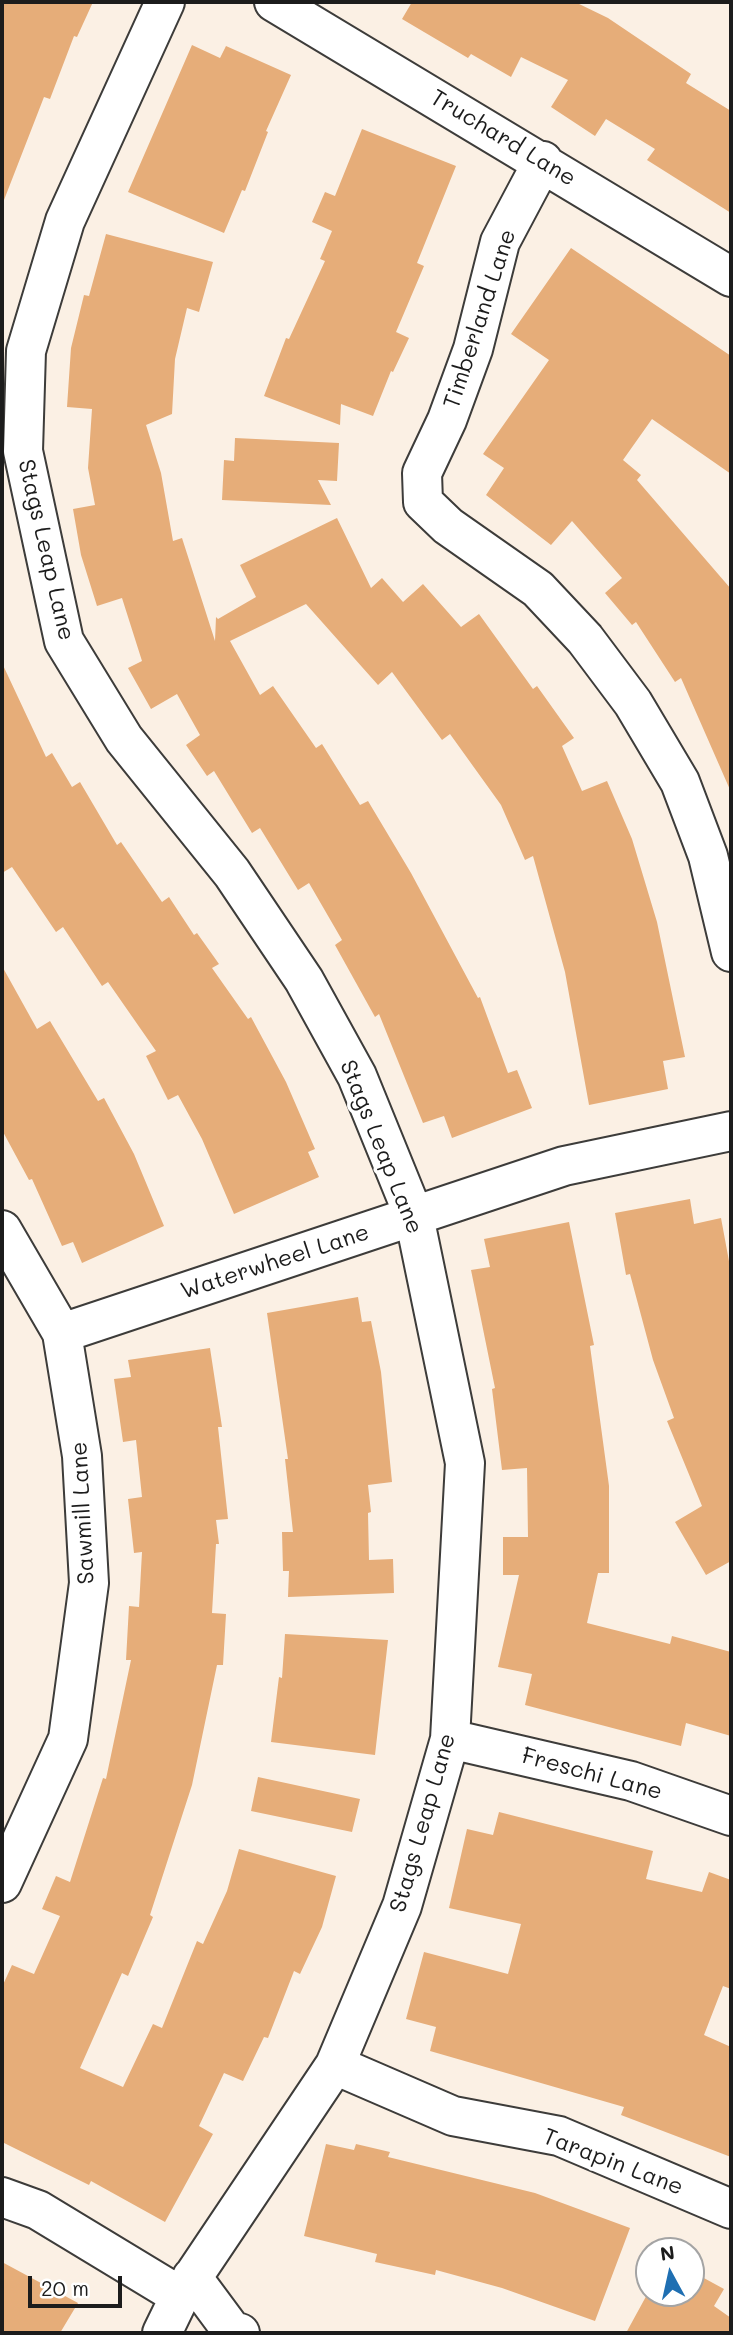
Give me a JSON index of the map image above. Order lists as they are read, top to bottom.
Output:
{
  "streets": {
    "street": [
      "Truchard Lane",
      "Timberland Lane",
      "Stags Leap Lane",
      "Waterwheel Lane",
      "Sawmill Lane",
      "Freschi Lane",
      "Tarapin Lane"
    ]
  },
  "crossings": [
    ["Truchard Lane", "Timberland Lane"],
    ["Stags Leap Lane", "Waterwheel Lane"],
    ["Stags Leap Lane", "Freschi Lane"],
    ["Stags Leap Lane", "Tarapin Lane"],
    ["Waterwheel Lane", "Sawmill Lane"]
  ],
  "scale_bar": "20 m",
  "north": "top"
}
